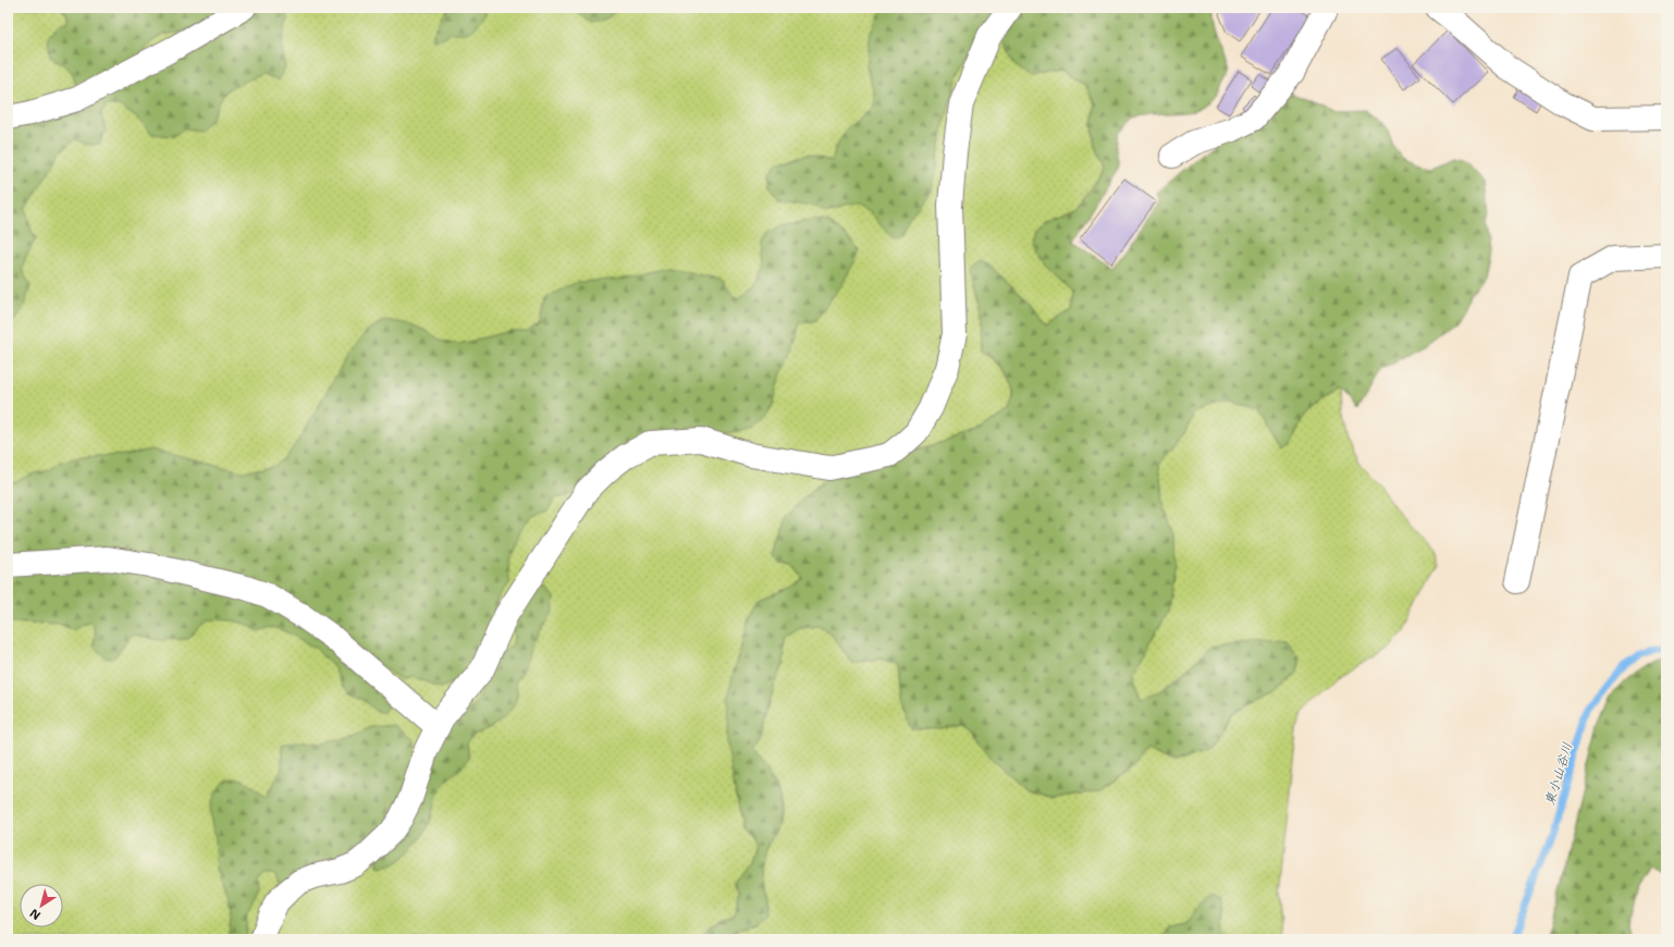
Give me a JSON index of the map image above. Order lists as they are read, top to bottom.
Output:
{
  "water": ["東小山谷川"],
  "north": "bottom left"
}
